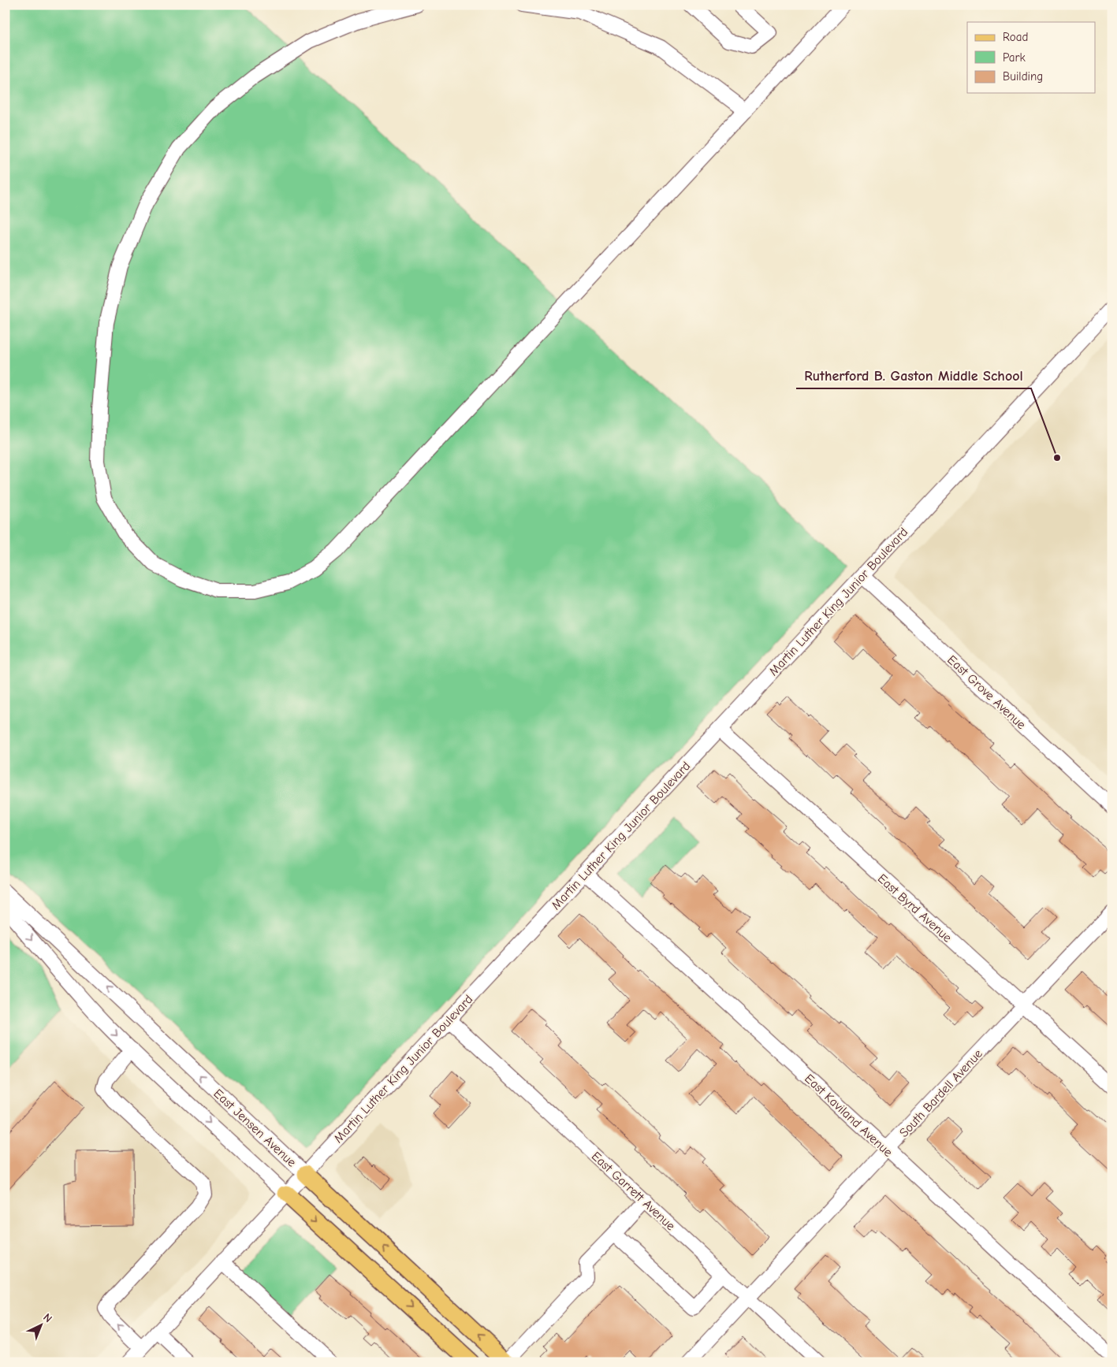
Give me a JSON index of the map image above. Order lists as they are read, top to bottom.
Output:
{
  "streets": {
    "main road": ["East Jensen Avenue"],
    "street": [
      "Martin Luther King Junior Boulevard",
      "East Grove Avenue",
      "East Byrd Avenue",
      "South Bardell Avenue",
      "East Kaviland Avenue",
      "East Garrett Avenue"
    ]
  },
  "crossings": [
    ["Martin Luther King Junior Boulevard", "East Grove Avenue"],
    ["Martin Luther King Junior Boulevard", "East Byrd Avenue"],
    ["Martin Luther King Junior Boulevard", "East Kaviland Avenue"],
    ["Martin Luther King Junior Boulevard", "East Jensen Avenue"],
    ["Martin Luther King Junior Boulevard", "East Garrett Avenue"],
    ["East Byrd Avenue", "South Bardell Avenue"],
    ["South Bardell Avenue", "East Kaviland Avenue"],
    ["South Bardell Avenue", "East Garrett Avenue"]
  ],
  "places": ["Rutherford B. Gaston Middle School"],
  "legend": ["Road", "Park", "Building"],
  "north": "top right"
}
